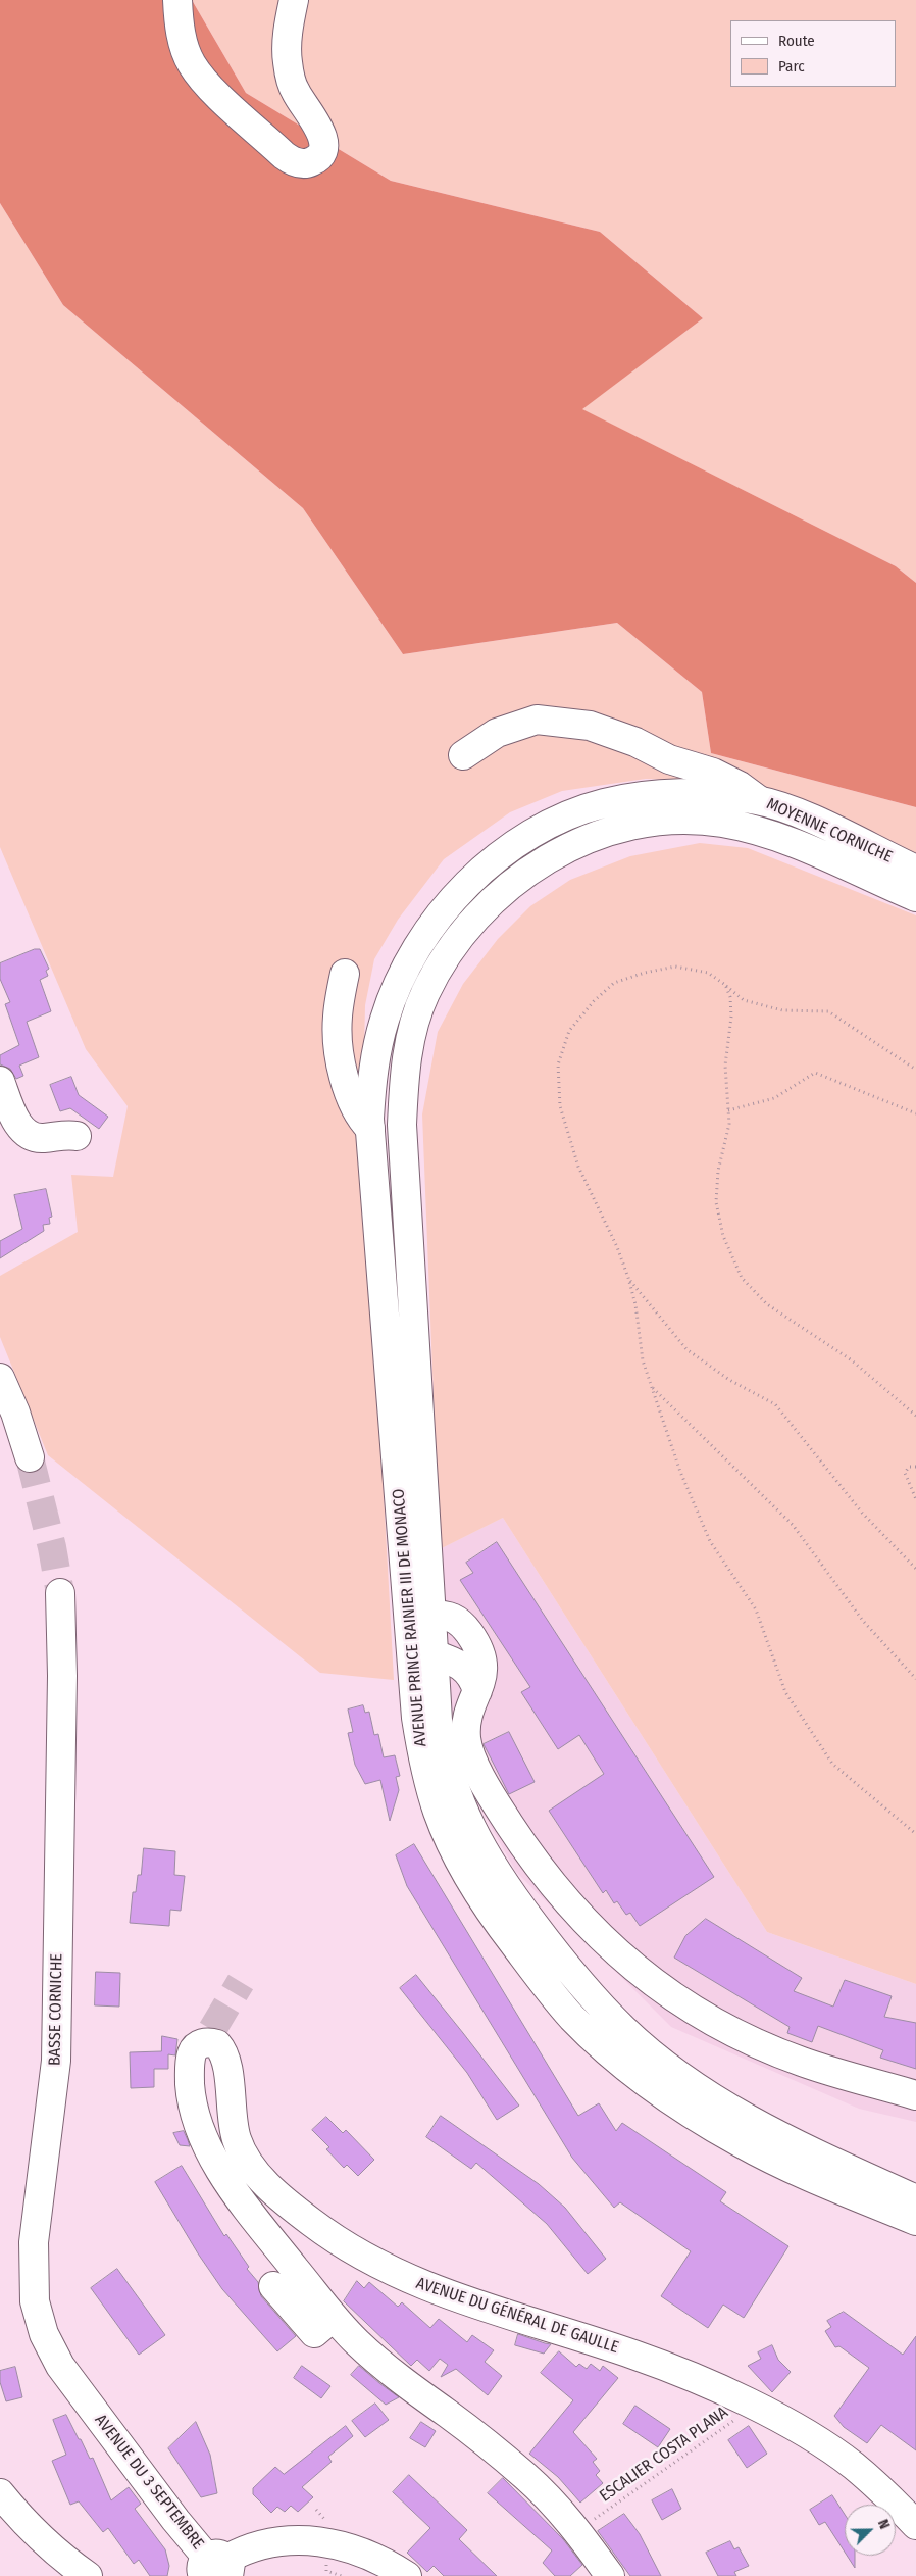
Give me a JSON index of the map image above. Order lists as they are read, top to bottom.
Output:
{
  "streets": {
    "main road": [
      "MOYENNE CORNICHE",
      "AVENUE PRINCE RAINIER III DE MONACO",
      "BASSE CORNICHE",
      "AVENUE DU GÉNÉRAL DE GAULLE",
      "AVENUE DU 3 SEPTEMBRE"
    ],
    "path": ["ESCALIER COSTA PLANA"]
  },
  "crossings": [
    ["MOYENNE CORNICHE", "AVENUE PRINCE RAINIER III DE MONACO"],
    ["BASSE CORNICHE", "AVENUE DU 3 SEPTEMBRE"],
    ["AVENUE DU GÉNÉRAL DE GAULLE", "ESCALIER COSTA PLANA"]
  ],
  "legend": ["Route", "Parc"],
  "north": "top right"
}
